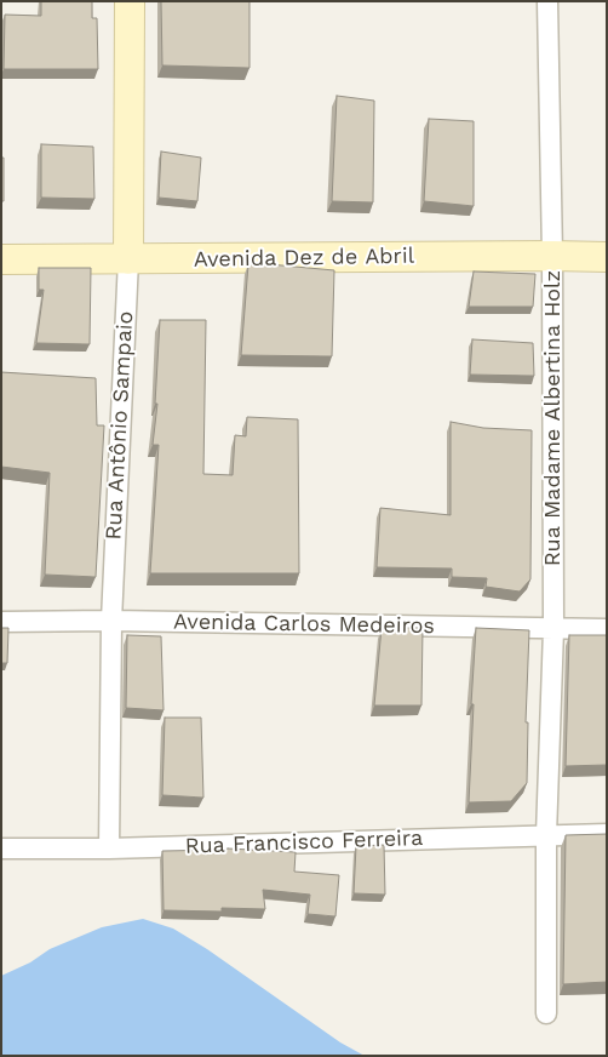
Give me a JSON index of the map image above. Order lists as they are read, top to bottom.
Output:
{
  "streets": {
    "street": [
      "Avenida Dez de Abril",
      "Rua Madame Albertina Holz",
      "Rua Antônio Sampaio",
      "Avenida Carlos Medeiros",
      "Rua Francisco Ferreira"
    ]
  },
  "crossings": [
    ["Avenida Dez de Abril", "Rua Madame Albertina Holz"],
    ["Avenida Dez de Abril", "Rua Antônio Sampaio"],
    ["Rua Madame Albertina Holz", "Avenida Carlos Medeiros"],
    ["Rua Madame Albertina Holz", "Rua Francisco Ferreira"],
    ["Rua Antônio Sampaio", "Avenida Carlos Medeiros"],
    ["Rua Antônio Sampaio", "Rua Francisco Ferreira"]
  ]
}
